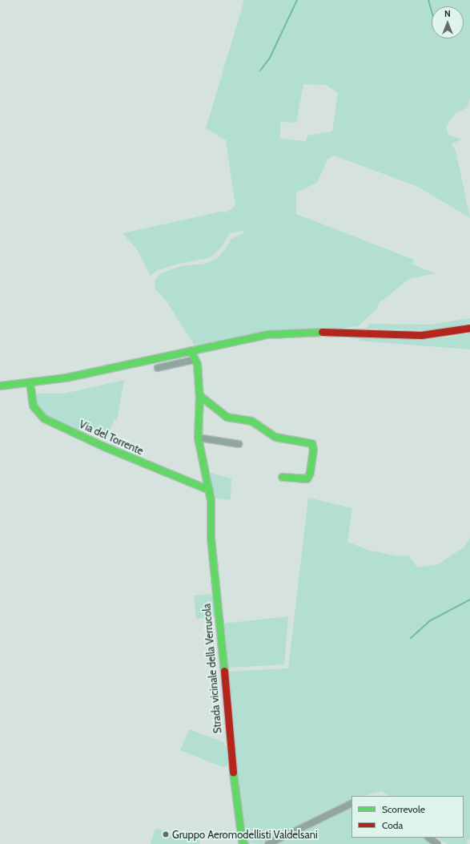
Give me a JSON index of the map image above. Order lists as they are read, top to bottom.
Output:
{
  "streets": {
    "street": ["Via del Torrente", "Strada vicinale della Verrucola"]
  },
  "crossings": [
    ["Via del Torrente", "Strada vicinale della Verrucola"]
  ],
  "places": ["Gruppo Aeromodellisti Valdelsani"],
  "legend": ["Scorrevole", "Coda"],
  "north": "top"
}
